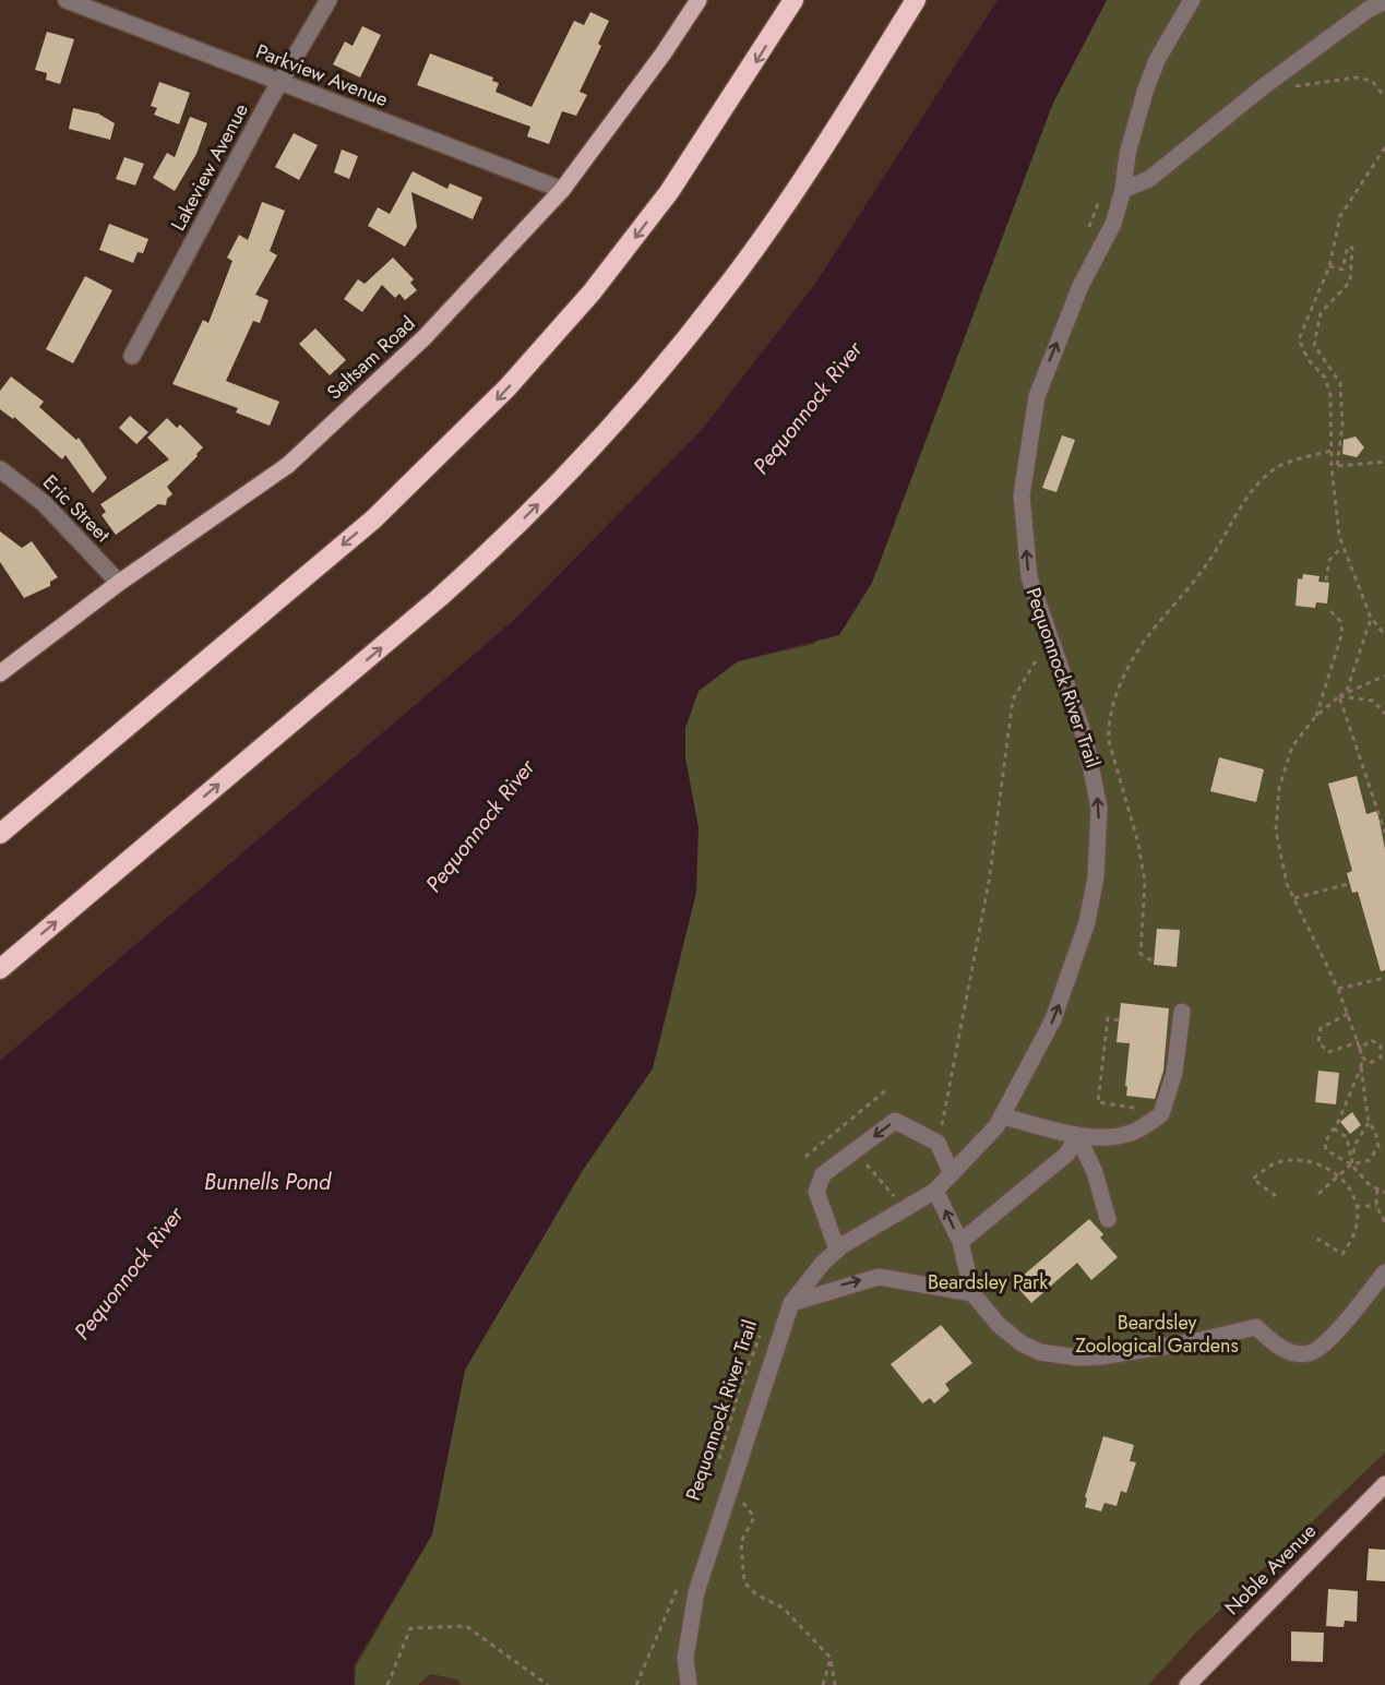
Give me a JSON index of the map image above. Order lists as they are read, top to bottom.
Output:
{
  "streets": {
    "main road": ["Seltsam Road", "Noble Avenue"],
    "street": ["Parkview Avenue", "Lakeview Avenue", "Eric Street"],
    "path": ["Pequonnock River Trail"]
  },
  "crossings": [
    ["Parkview Avenue", "Lakeview Avenue"],
    ["Parkview Avenue", "Seltsam Road"],
    ["Seltsam Road", "Eric Street"]
  ],
  "water": ["Pequonnock River", "Bunnells Pond"],
  "parks": ["Beardsley Park", "Beardsley Zoological Gardens"]
}
